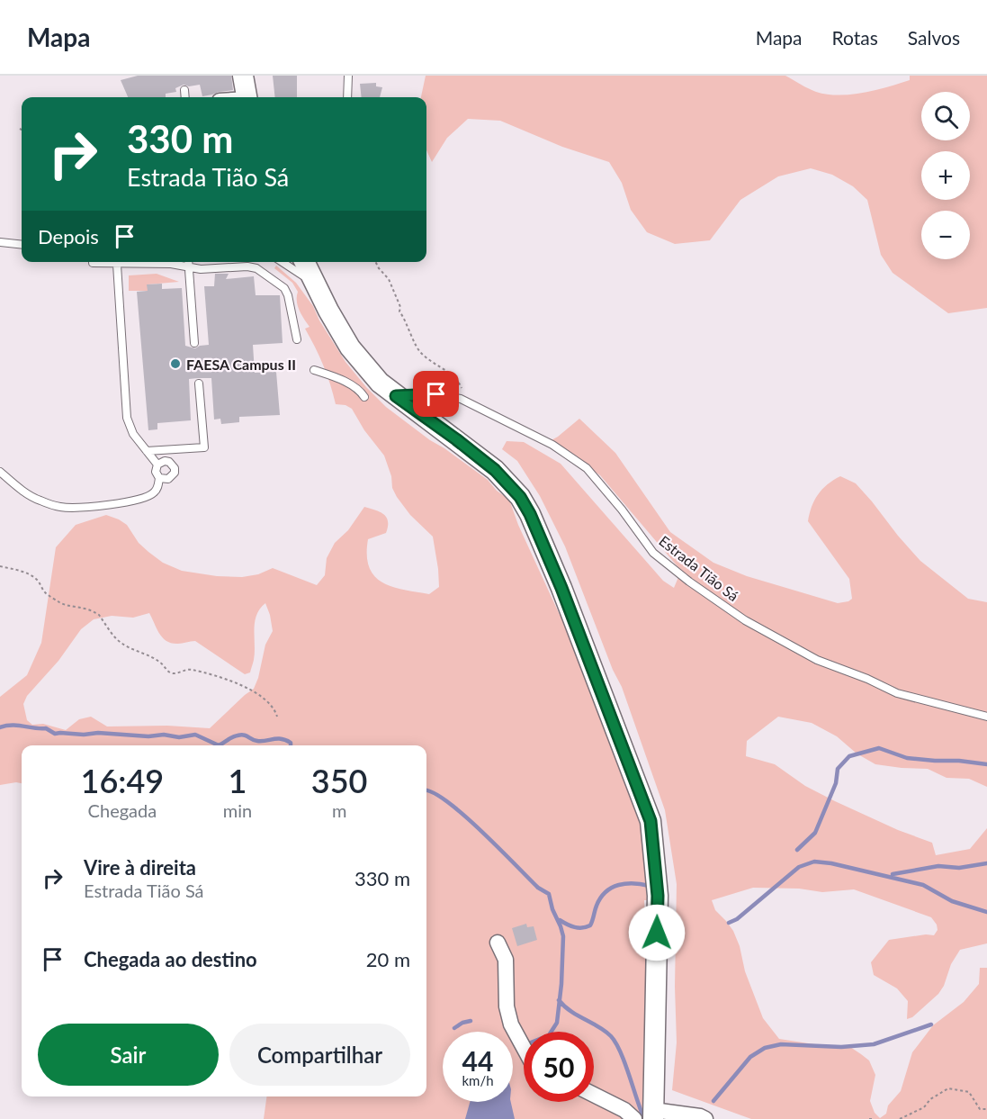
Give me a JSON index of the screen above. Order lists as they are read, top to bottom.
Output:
{
  "streets": {
    "lane": ["Estrada Tião Sá"]
  },
  "places": ["FAESA Campus II"],
  "page": {
    "header": "Mapa",
    "nav": ["Mapa", "Rotas", "Salvos"],
    "map_buttons": ["+", "−"],
    "turn": ["330 m", "Estrada Tião Sá"],
    "then": "Depois",
    "eta": [
      "16:49",
      "Chegada",
      "1",
      "min",
      "350",
      "m"
    ],
    "list": [
      {
        "name": "Vire à direita",
        "note": "Estrada Tião Sá",
        "value": "330 m"
      },
      {
        "name": "Chegada ao destino",
        "value": "20 m"
      }
    ],
    "buttons": ["Sair", "Compartilhar"],
    "speed": "44 km/h",
    "limit": "50"
  }
}
